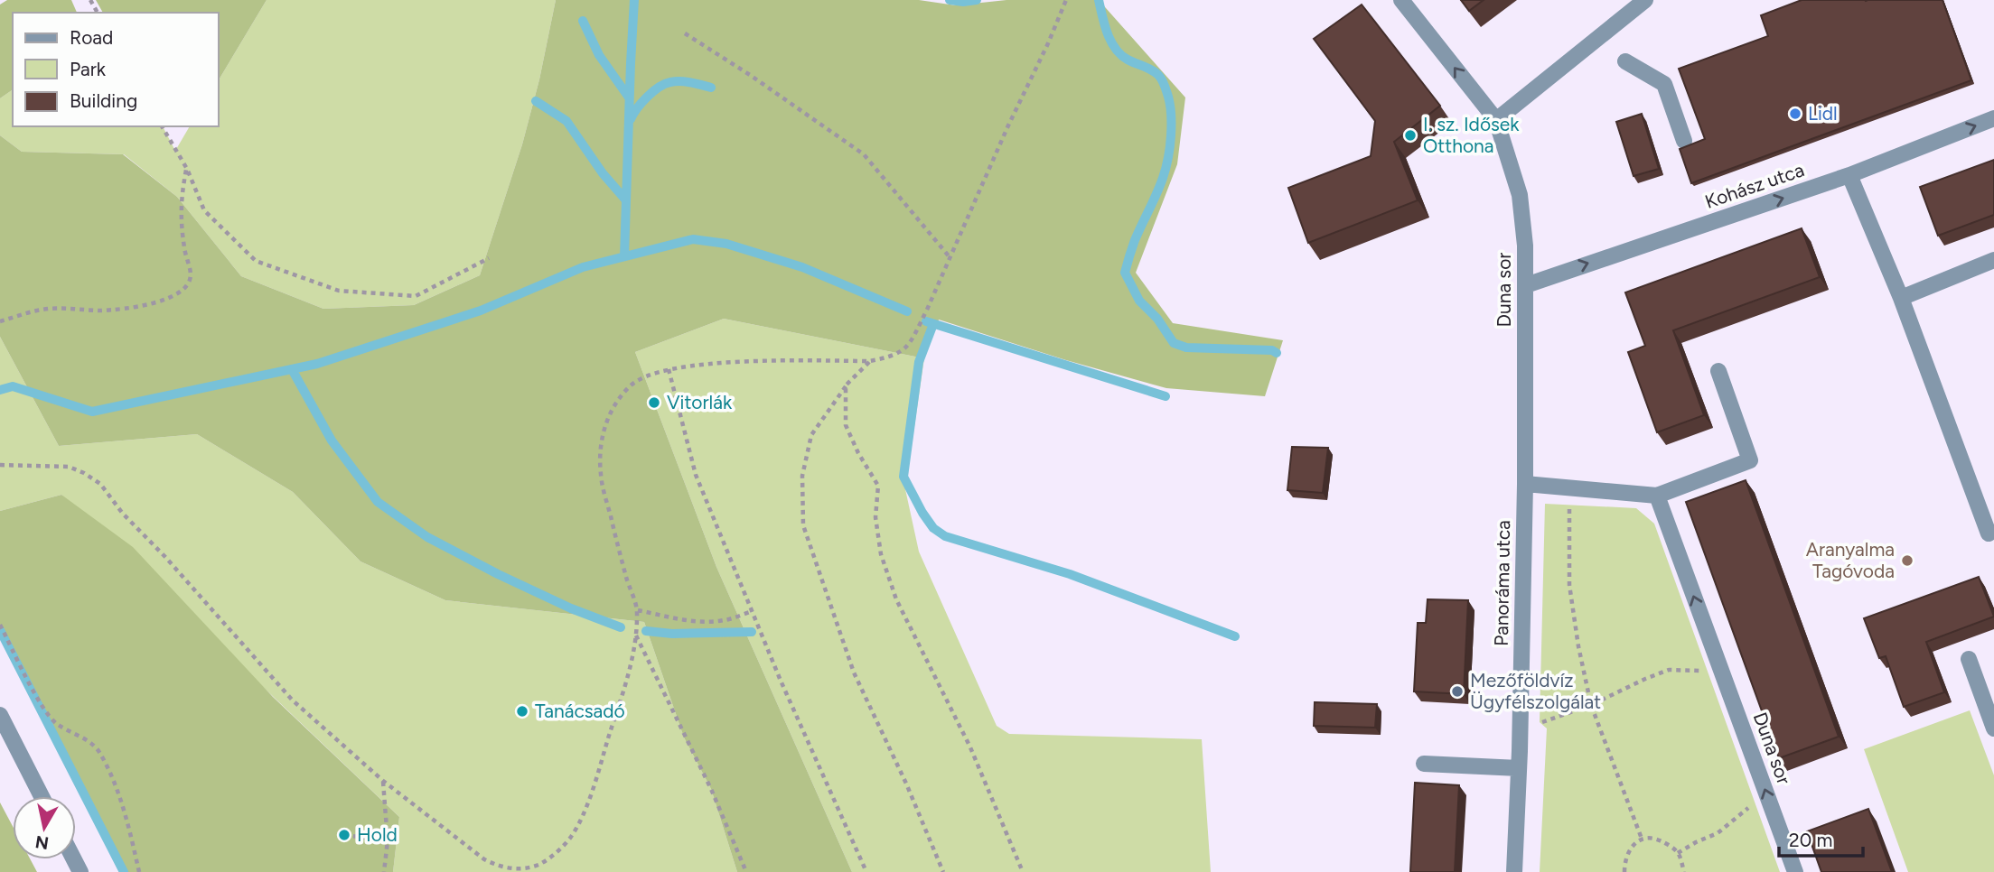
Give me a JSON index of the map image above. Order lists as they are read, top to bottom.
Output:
{
  "streets": {
    "street": ["Kohász utca", "Duna sor", "Panoráma utca"]
  },
  "crossings": [
    ["Kohász utca", "Duna sor"],
    ["Duna sor", "Panoráma utca"]
  ],
  "one_way": ["Kohász utca", "Duna sor"],
  "places": [
    "Lidl",
    "I. sz. Idősek Otthona",
    "Vitorlák",
    "Aranyalma Tagóvoda",
    "Mezőföldvíz Ügyfélszolgálat",
    "Tanácsadó",
    "Hold"
  ],
  "legend": ["Road", "Park", "Building"],
  "scale_bar": "20 m",
  "north": "bottom"
}
